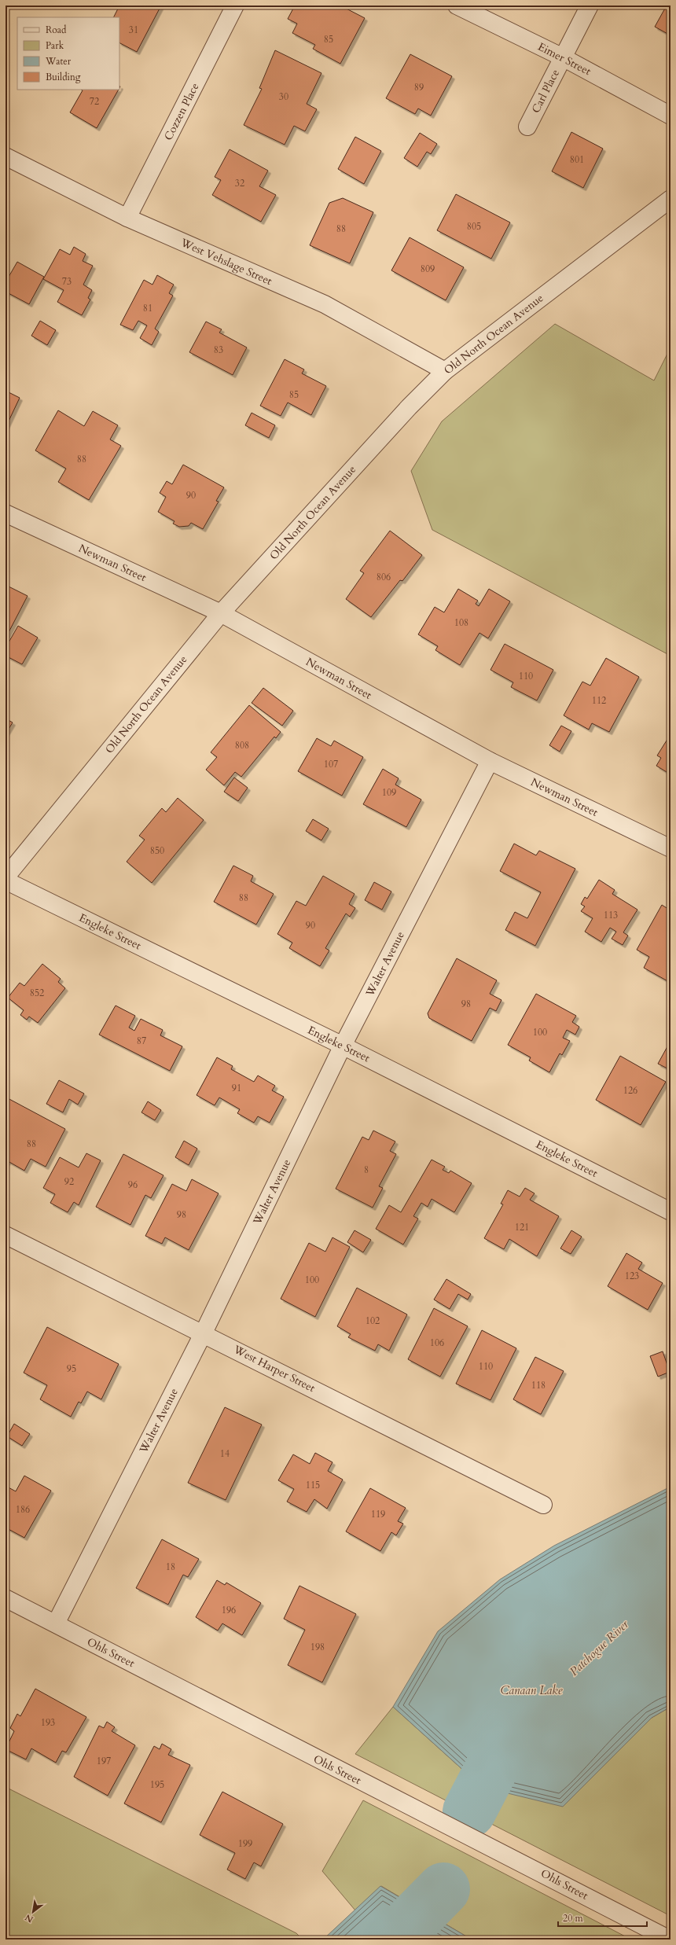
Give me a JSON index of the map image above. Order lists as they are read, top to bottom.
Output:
{
  "streets": {
    "street": [
      "Eimer Street",
      "Carl Place",
      "Cozzen Place",
      "West Vehslage Street",
      "Old North Ocean Avenue",
      "Newman Street",
      "Engleke Street",
      "Walter Avenue",
      "West Harper Street",
      "Ohls Street"
    ]
  },
  "crossings": [
    ["Eimer Street", "Carl Place"],
    ["Cozzen Place", "West Vehslage Street"],
    ["West Vehslage Street", "Old North Ocean Avenue"],
    ["Old North Ocean Avenue", "Newman Street"],
    ["Newman Street", "Walter Avenue"],
    ["Engleke Street", "Walter Avenue"],
    ["Walter Avenue", "West Harper Street"],
    ["Walter Avenue", "Ohls Street"]
  ],
  "water": ["Patchogue River", "Canaan Lake"],
  "house_numbers": [
    "31",
    "85",
    "89",
    "30",
    "72",
    "801",
    "32",
    "805",
    "88",
    "809",
    "73",
    "81",
    "83",
    "85",
    "88",
    "90",
    "806",
    "108",
    "110",
    "112",
    "808",
    "107",
    "109",
    "850",
    "88",
    "113",
    "90",
    "852",
    "98",
    "100",
    "87",
    "91",
    "126",
    "88",
    "8",
    "92",
    "96",
    "98",
    "121",
    "123",
    "100",
    "102",
    "106",
    "110",
    "95",
    "118",
    "14",
    "115",
    "186",
    "119",
    "18",
    "196",
    "198",
    "193",
    "197",
    "195",
    "199"
  ],
  "legend": [
    "Road",
    "Park",
    "Water",
    "Building"
  ],
  "scale_bar": "20 m",
  "north": "bottom left"
}
